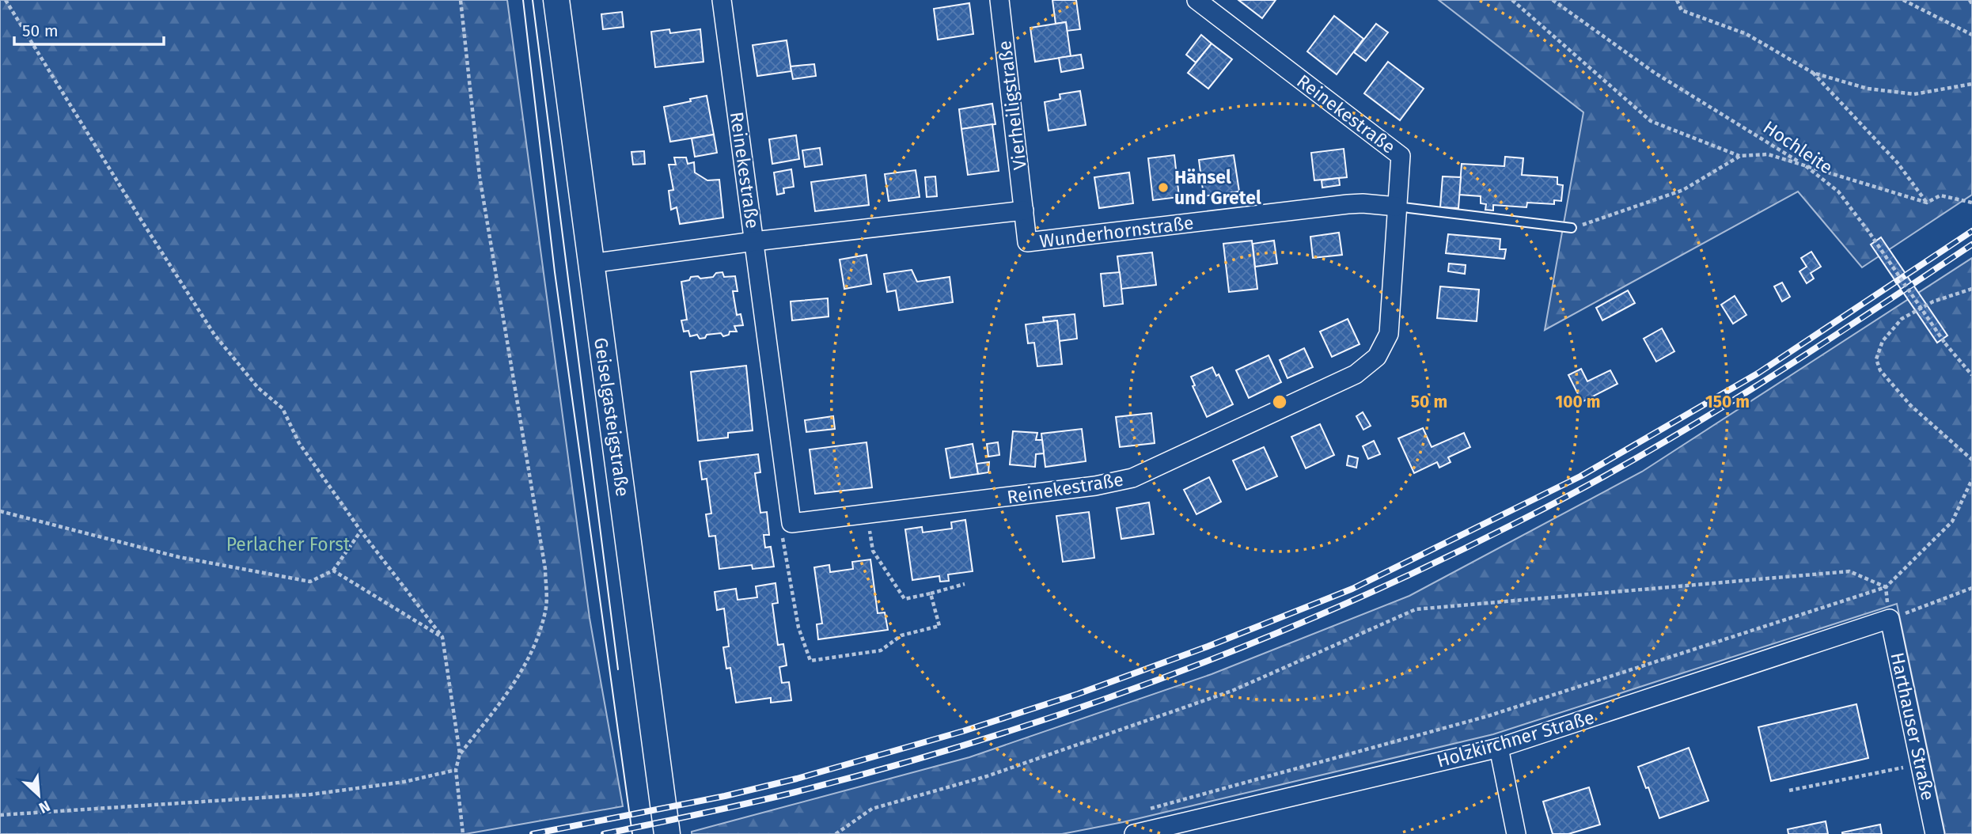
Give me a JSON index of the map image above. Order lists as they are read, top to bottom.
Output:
{
  "streets": {
    "main road": ["Geiselgasteigstraße"],
    "street": [
      "Vierheiligstraße",
      "Reinekestraße",
      "Wunderhornstraße",
      "Harthauser Straße",
      "Holzkirchner Straße"
    ],
    "path": ["Hochleite"]
  },
  "crossings": [
    ["Vierheiligstraße", "Wunderhornstraße"],
    ["Reinekestraße", "Wunderhornstraße"],
    ["Wunderhornstraße", "Geiselgasteigstraße"],
    ["Harthauser Straße", "Holzkirchner Straße"]
  ],
  "parks": ["Perlacher Forst"],
  "places": ["Hänsel und Gretel"],
  "scale_bar": "50 m",
  "north": "bottom right",
  "rings": ["50 m", "100 m", "150 m"]
}
